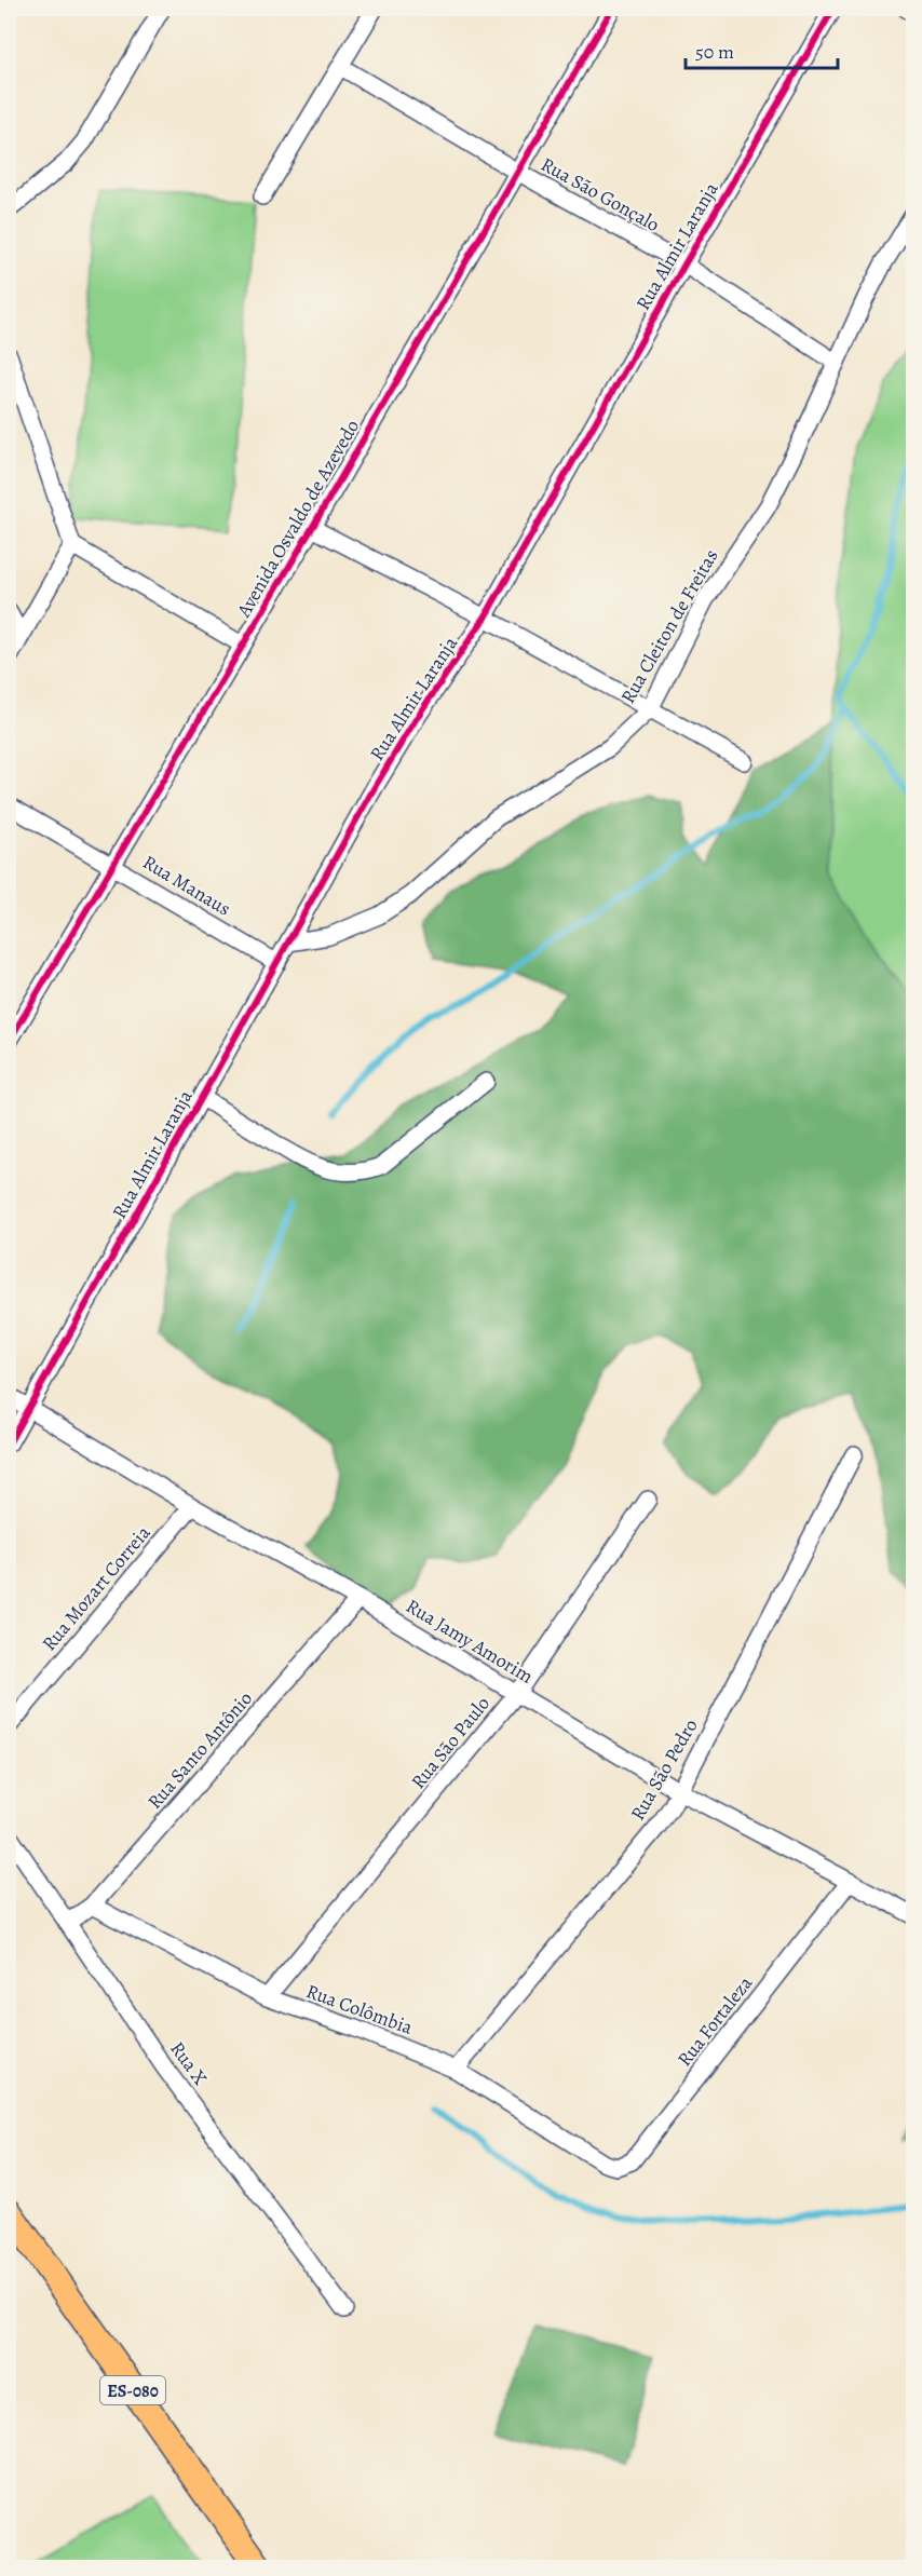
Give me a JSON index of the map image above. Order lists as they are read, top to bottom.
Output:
{
  "streets": {
    "main road": ["ES-080"],
    "street": [
      "Rua São Gonçalo",
      "Rua Almir Laranja",
      "Avenida Osvaldo de Azevedo",
      "Rua Cleiton de Freitas",
      "Rua Manaus",
      "Rua Mozart Correia",
      "Rua Jamy Amorim",
      "Rua São Paulo",
      "Rua Santo Antônio",
      "Rua São Pedro",
      "Rua Colômbia",
      "Rua Fortaleza",
      "Rua X"
    ]
  },
  "crossings": [
    ["Rua São Gonçalo", "Rua Almir Laranja"],
    ["Rua São Gonçalo", "Avenida Osvaldo de Azevedo"],
    ["Rua São Gonçalo", "Rua Cleiton de Freitas"],
    ["Rua Almir Laranja", "Rua Cleiton de Freitas"],
    ["Rua Almir Laranja", "Rua Manaus"],
    ["Rua Almir Laranja", "Rua Jamy Amorim"],
    ["Avenida Osvaldo de Azevedo", "Rua Manaus"],
    ["Rua Mozart Correia", "Rua Jamy Amorim"],
    ["Rua Jamy Amorim", "Rua São Paulo"],
    ["Rua Jamy Amorim", "Rua Santo Antônio"],
    ["Rua Jamy Amorim", "Rua São Pedro"],
    ["Rua Jamy Amorim", "Rua Fortaleza"],
    ["Rua São Paulo", "Rua Colômbia"],
    ["Rua Santo Antônio", "Rua Colômbia"],
    ["Rua Santo Antônio", "Rua X"],
    ["Rua São Pedro", "Rua Colômbia"],
    ["Rua Colômbia", "Rua Fortaleza"]
  ],
  "scale_bar": "50 m"
}
